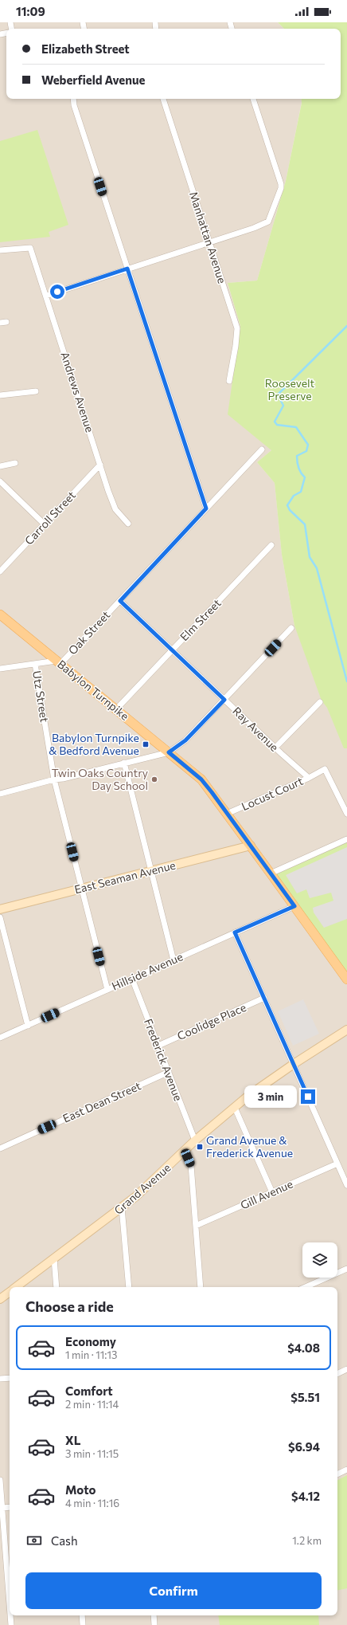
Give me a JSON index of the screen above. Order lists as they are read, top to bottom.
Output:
{
  "streets": {
    "main road": ["Babylon Turnpike"],
    "street": [
      "Manhattan Avenue",
      "Andrews Avenue",
      "Carroll Street",
      "Elm Street",
      "Oak Street",
      "Utz Street",
      "Ray Avenue",
      "Locust Court",
      "East Seaman Avenue",
      "Hillside Avenue",
      "Coolidge Place",
      "Frederick Avenue",
      "East Dean Street",
      "Grand Avenue",
      "Gill Avenue"
    ]
  },
  "crossings": [
    ["Andrews Avenue", "Carroll Street"],
    ["Elm Street", "Babylon Turnpike"],
    ["Elm Street", "Ray Avenue"],
    ["Oak Street", "Babylon Turnpike"],
    ["Oak Street", "Ray Avenue"],
    ["Babylon Turnpike", "Locust Court"],
    ["Babylon Turnpike", "East Seaman Avenue"],
    ["Babylon Turnpike", "Hillside Avenue"],
    ["Utz Street", "East Seaman Avenue"],
    ["Utz Street", "Hillside Avenue"],
    ["Ray Avenue", "Locust Court"],
    ["Hillside Avenue", "Frederick Avenue"],
    ["Coolidge Place", "Frederick Avenue"],
    ["Frederick Avenue", "East Dean Street"],
    ["Frederick Avenue", "Grand Avenue"]
  ],
  "parks": ["Roosevelt Preserve"],
  "places": {
    "transit": ["Babylon Turnpike & Bedford Avenue", "Grand Avenue & Frederick Avenue"],
    "other": ["Twin Oaks Country Day School"]
  },
  "page": {
    "status": "11:09",
    "banner": ["Elizabeth Street", "Weberfield Avenue"],
    "bubble": "3 min",
    "heading": "Choose a ride",
    "list": [
      {
        "name": "Economy",
        "note": "1 min · 11:13",
        "value": "$4.08"
      },
      {
        "name": "Comfort",
        "note": "2 min · 11:14",
        "value": "$5.51"
      },
      {
        "name": "XL",
        "note": "3 min · 11:15",
        "value": "$6.94"
      },
      {
        "name": "Moto",
        "note": "4 min · 11:16",
        "value": "$4.12"
      }
    ],
    "pay": ["Cash", "1.2 km"],
    "buttons": "Confirm"
  }
}
